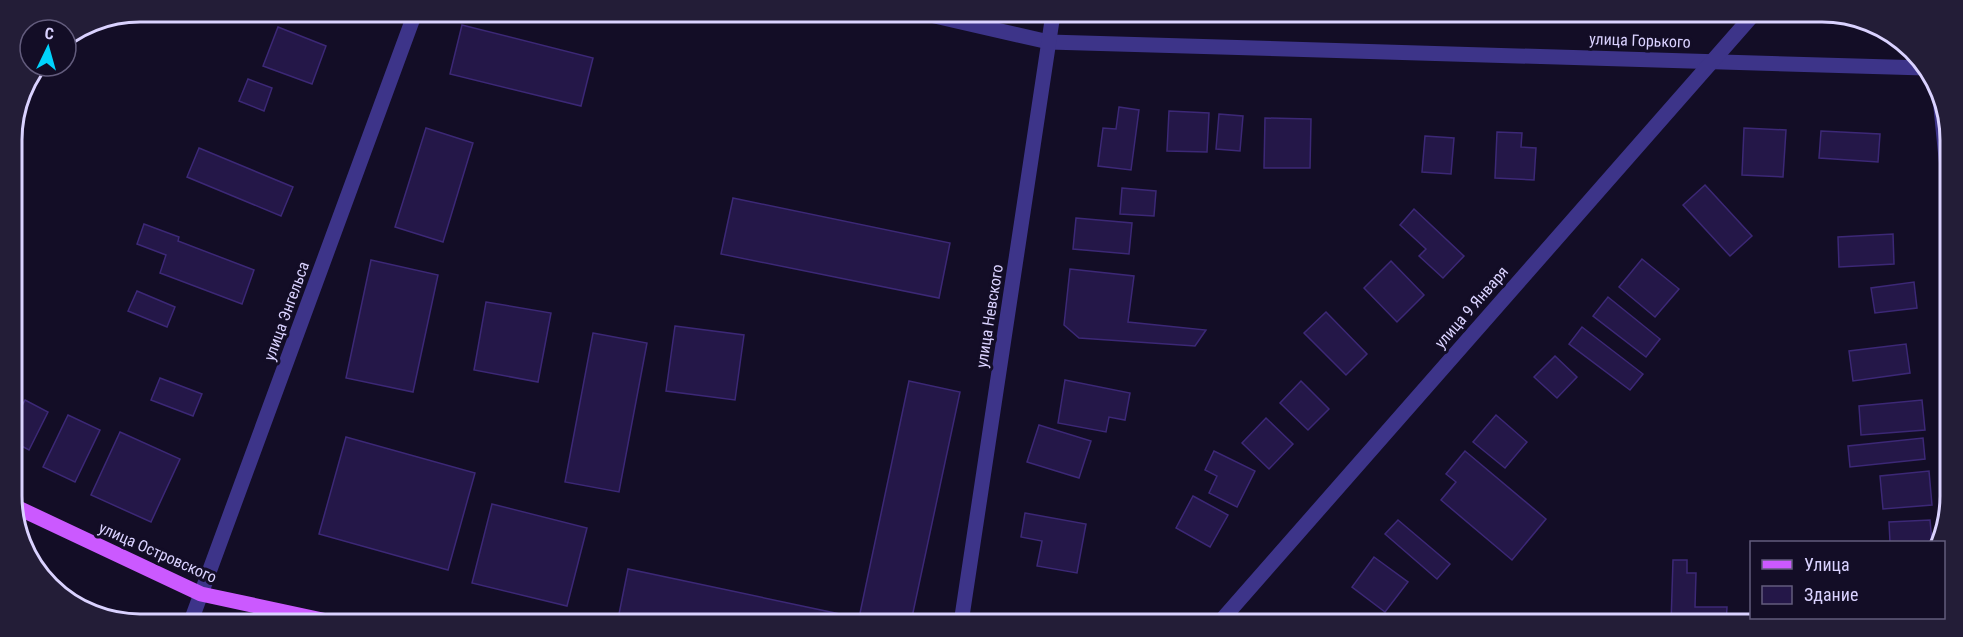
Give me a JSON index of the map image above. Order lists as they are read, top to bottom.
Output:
{
  "streets": {
    "main road": ["улица Островского"],
    "street": [
      "улица Горького",
      "улица 9 Января",
      "улица Энгельса",
      "улица Невского"
    ]
  },
  "crossings": [
    ["улица Горького", "улица 9 Января"],
    ["улица Горького", "улица Невского"],
    ["улица Энгельса", "улица Островского"]
  ],
  "legend": ["Улица", "Здание"],
  "north": "top"
}
